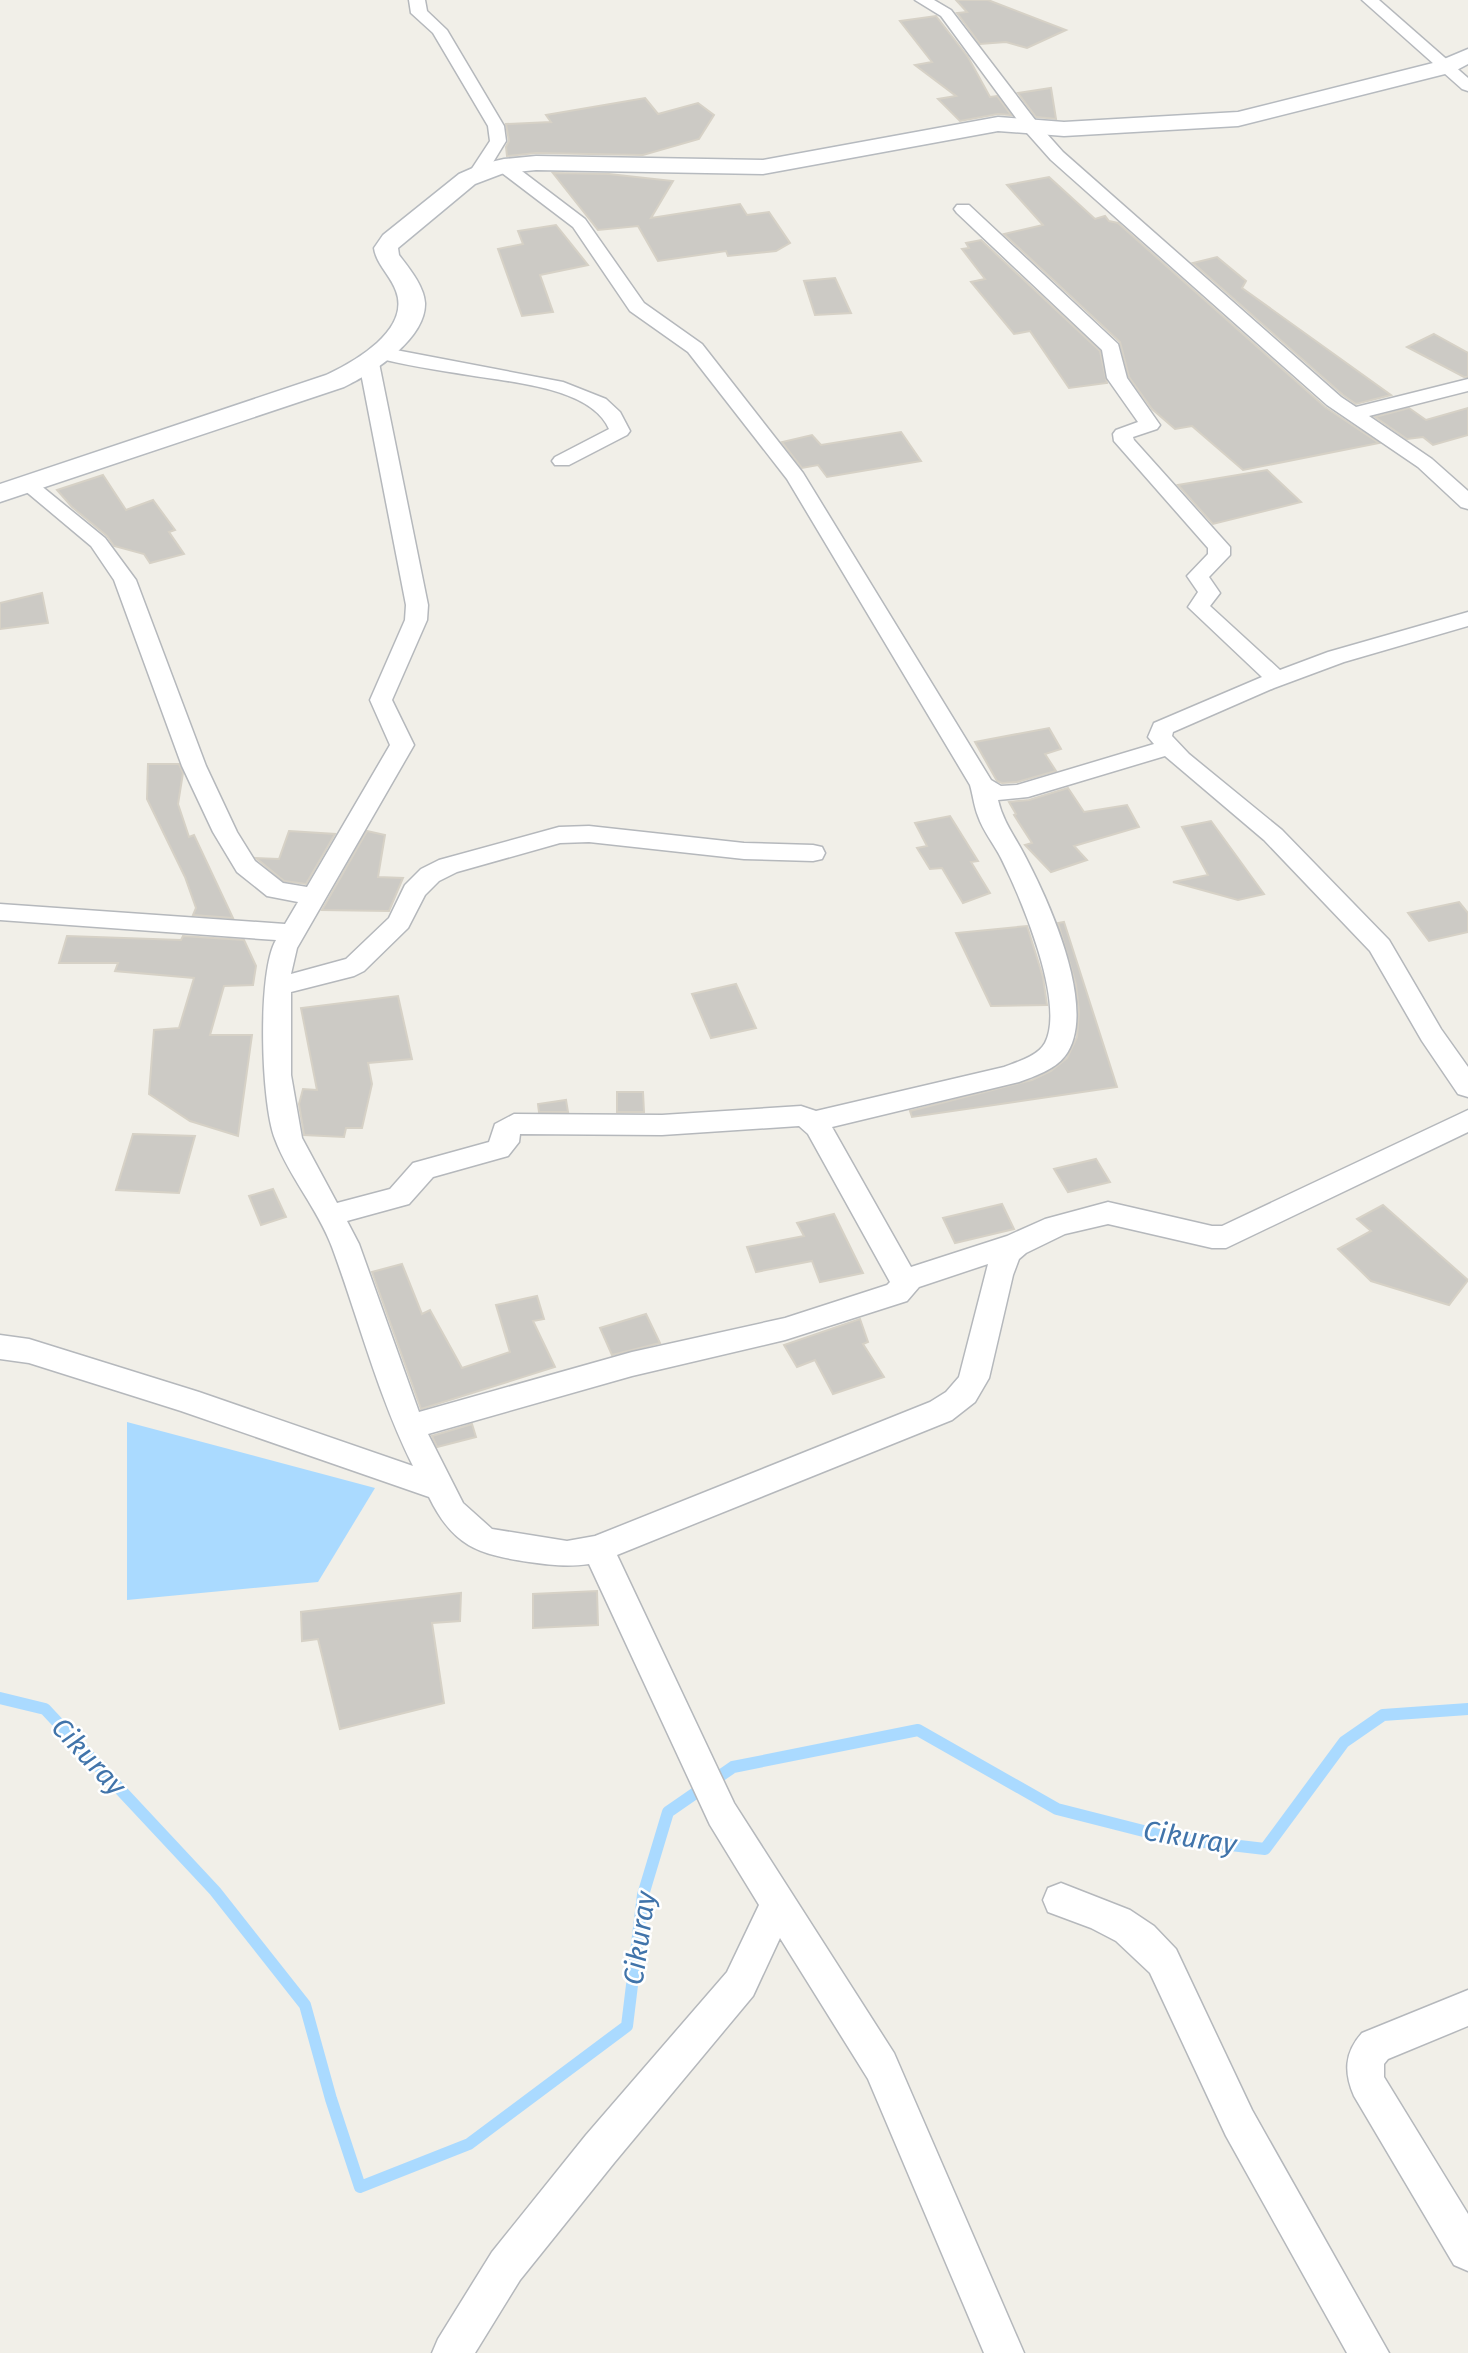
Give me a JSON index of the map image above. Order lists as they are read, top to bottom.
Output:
{
  "water": ["Cikuray"]
}
